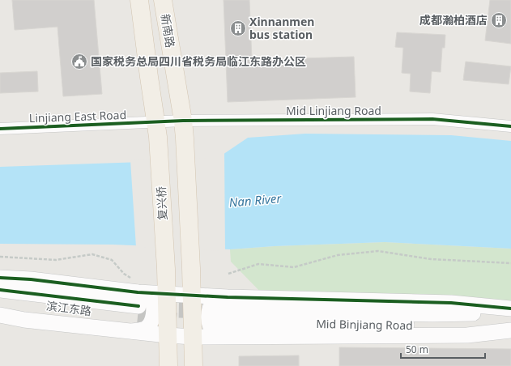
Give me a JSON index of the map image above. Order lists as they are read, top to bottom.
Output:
{
  "streets": {
    "main road": [
      "新南路",
      "复兴桥",
      "滨江东路",
      "Mid Binjiang Road"
    ],
    "street": ["Mid Linjiang Road", "Linjiang East Road"]
  },
  "crossings": [
    ["新南路", "Mid Linjiang Road"],
    ["新南路", "Linjiang East Road"],
    ["新南路", "复兴桥"],
    ["Mid Linjiang Road", "Linjiang East Road"],
    ["Mid Linjiang Road", "复兴桥"],
    ["Linjiang East Road", "复兴桥"]
  ],
  "water": ["Nan River"],
  "places": {
    "building": ["成都瀚柏酒店", "Xinnanmen bus station"],
    "public building": ["国家税务总局四川省税务局临江东路办公区"]
  },
  "scale_bar": "50 m"
}
